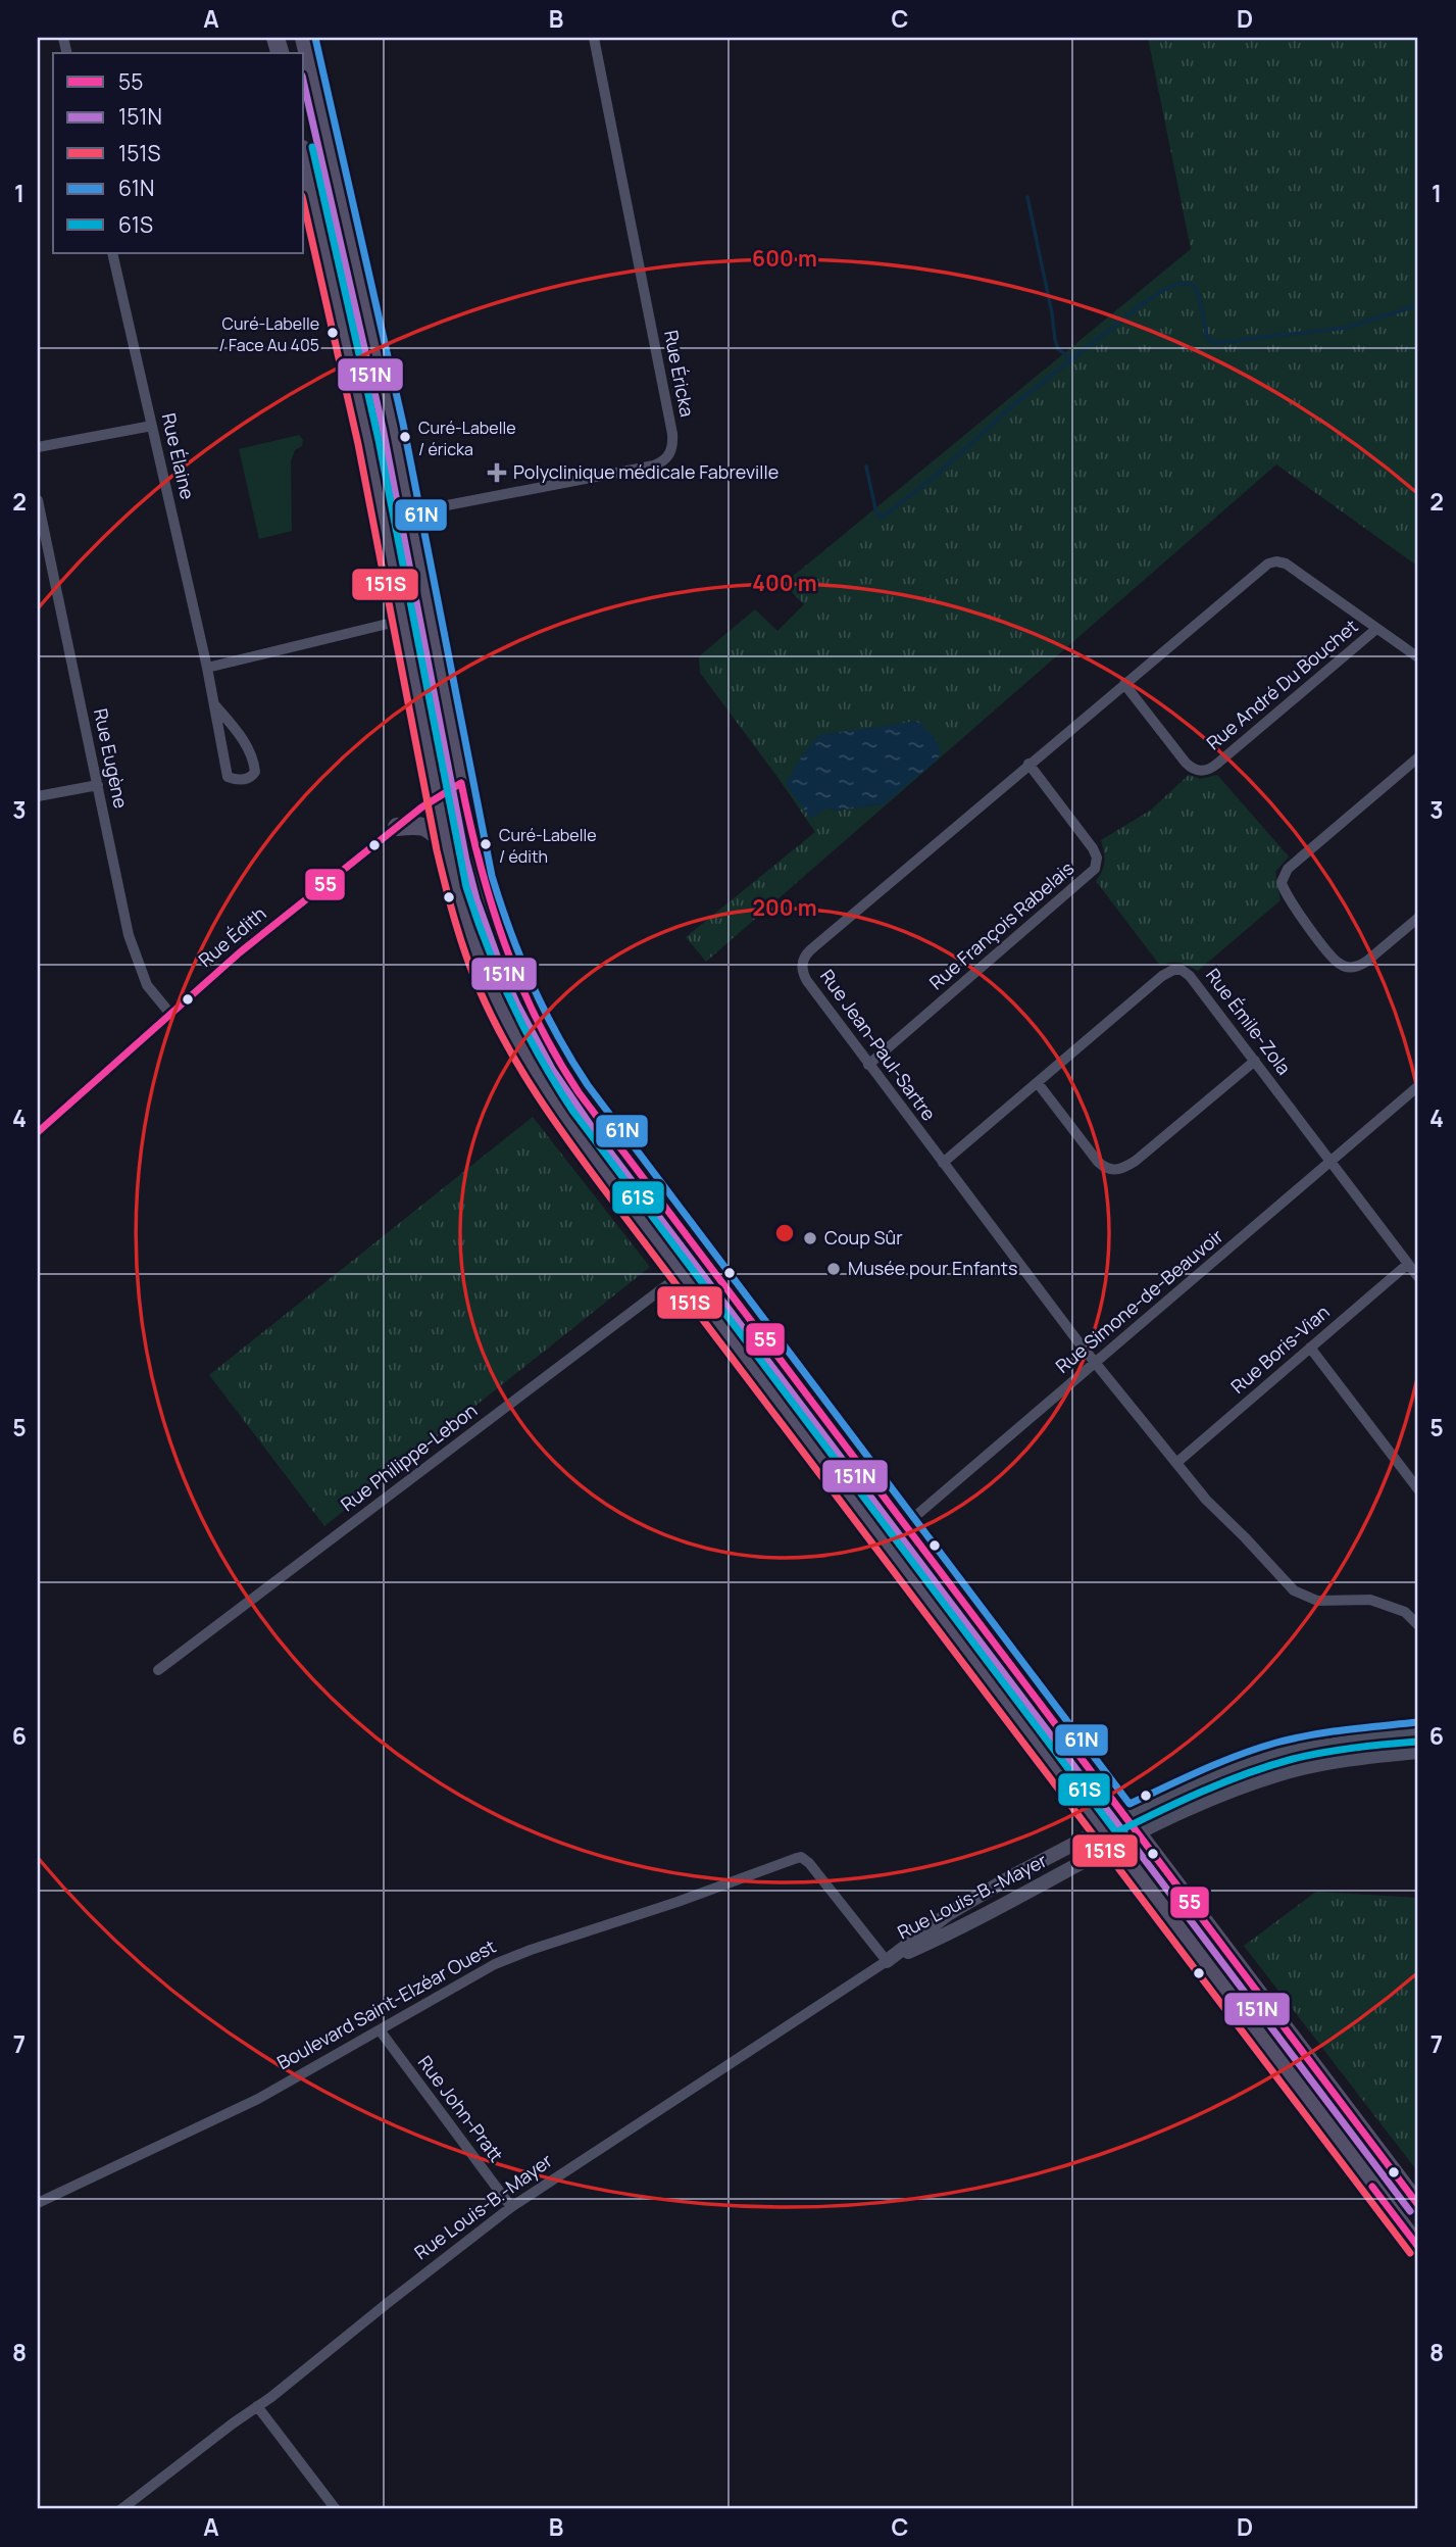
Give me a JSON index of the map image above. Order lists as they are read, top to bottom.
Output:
{
  "streets": {
    "street": [
      "Rue Éricka",
      "Rue Élaine",
      "Rue André Du Bouchet",
      "Rue Eugène",
      "Rue François Rabelais",
      "Rue Édith",
      "Rue Émile-Zola",
      "Rue Jean-Paul-Sartre",
      "Rue Simone-de-Beauvoir",
      "Rue Boris-Vian",
      "Rue Philippe-Lebon",
      "Rue Louis-B.-Mayer",
      "Boulevard Saint-Elzéar Ouest",
      "Rue John-Pratt"
    ]
  },
  "crossings": [
    ["Rue André Du Bouchet", "Rue Jean-Paul-Sartre"],
    ["Rue Eugène", "Rue Édith"],
    ["Rue François Rabelais", "Rue Jean-Paul-Sartre"],
    ["Rue Émile-Zola", "Rue Jean-Paul-Sartre"],
    ["Rue Émile-Zola", "Rue Simone-de-Beauvoir"],
    ["Rue Émile-Zola", "Rue Boris-Vian"],
    ["Rue Jean-Paul-Sartre", "Rue Simone-de-Beauvoir"],
    ["Rue Jean-Paul-Sartre", "Rue Boris-Vian"],
    ["Rue Louis-B.-Mayer", "Boulevard Saint-Elzéar Ouest"],
    ["Rue Louis-B.-Mayer", "Rue John-Pratt"],
    ["Boulevard Saint-Elzéar Ouest", "Rue John-Pratt"]
  ],
  "places": {
    "other": [
      "Curé-Labelle / Face Au 405",
      "Curé-Labelle / éricka",
      "Curé-Labelle / édith",
      "Coup Sûr",
      "Musée pour Enfants"
    ],
    "health": ["Polyclinique médicale Fabreville"]
  },
  "lines": [
    "transit line 61N",
    "transit line 151N",
    "transit line 61S",
    "transit line 151S",
    "transit line 55"
  ],
  "legend": [
    "55",
    "151N",
    "151S",
    "61N",
    "61S"
  ],
  "grid": {
    "columns": [
      "A",
      "B",
      "C",
      "D"
    ],
    "rows": [
      "1",
      "2",
      "3",
      "4",
      "5",
      "6",
      "7",
      "8"
    ]
  },
  "rings": ["600 m", "400 m", "200 m"]
}
